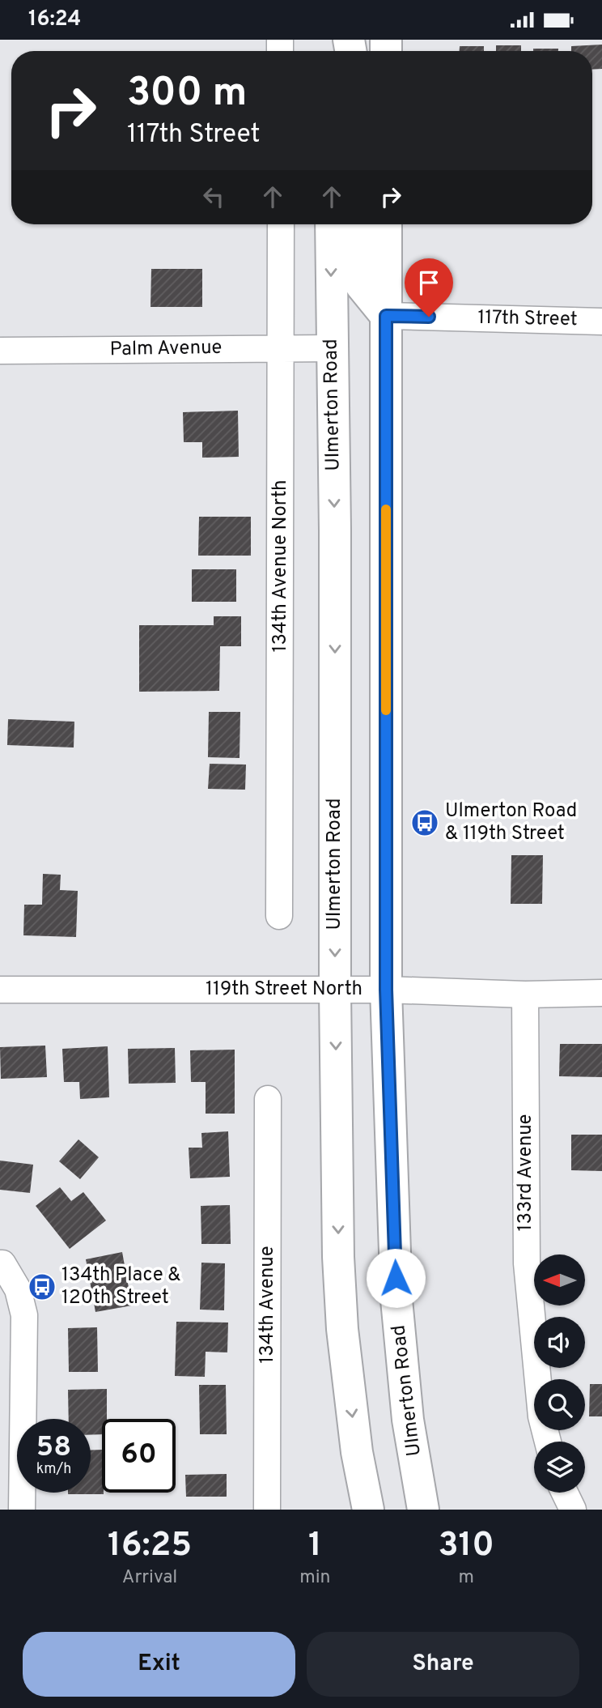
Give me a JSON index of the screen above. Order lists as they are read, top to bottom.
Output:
{
  "streets": {
    "main road": ["Ulmerton Road"],
    "street": [
      "117th Street",
      "Palm Avenue",
      "134th Avenue North",
      "119th Street North",
      "133rd Avenue",
      "134th Avenue"
    ]
  },
  "crossings": [
    ["117th Street", "Ulmerton Road"],
    ["Palm Avenue", "Ulmerton Road"],
    ["Palm Avenue", "134th Avenue North"],
    ["Ulmerton Road", "119th Street North"],
    ["119th Street North", "133rd Avenue"]
  ],
  "places": {
    "bus stop": ["Ulmerton Road & 119th Street", "134th Place & 120th Street"]
  },
  "north": "left",
  "page": {
    "status": "16:24",
    "turn": ["300 m", "117th Street"],
    "speed": "58 km/h",
    "limit": "60",
    "eta": [
      "16:25",
      "Arrival",
      "1",
      "min",
      "310",
      "m"
    ],
    "buttons": ["Exit", "Share"]
  }
}
